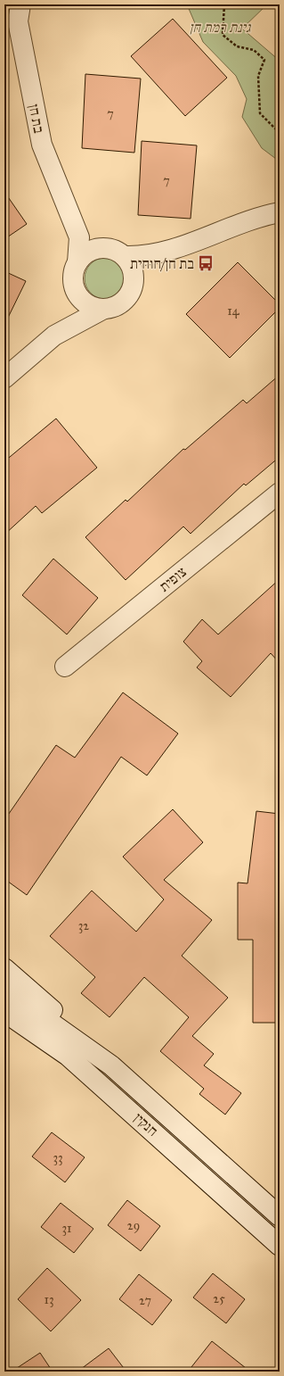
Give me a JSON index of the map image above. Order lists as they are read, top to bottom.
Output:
{
  "streets": {
    "street": ["בת חן", "צופית", "חנקין"]
  },
  "parks": ["גינת רמת חן"],
  "places": {
    "bus stop": ["בת חן/חוחית"]
  },
  "house_numbers": [
    "7",
    "7",
    "14",
    "32",
    "33",
    "29",
    "31",
    "25",
    "13",
    "27"
  ]
}
